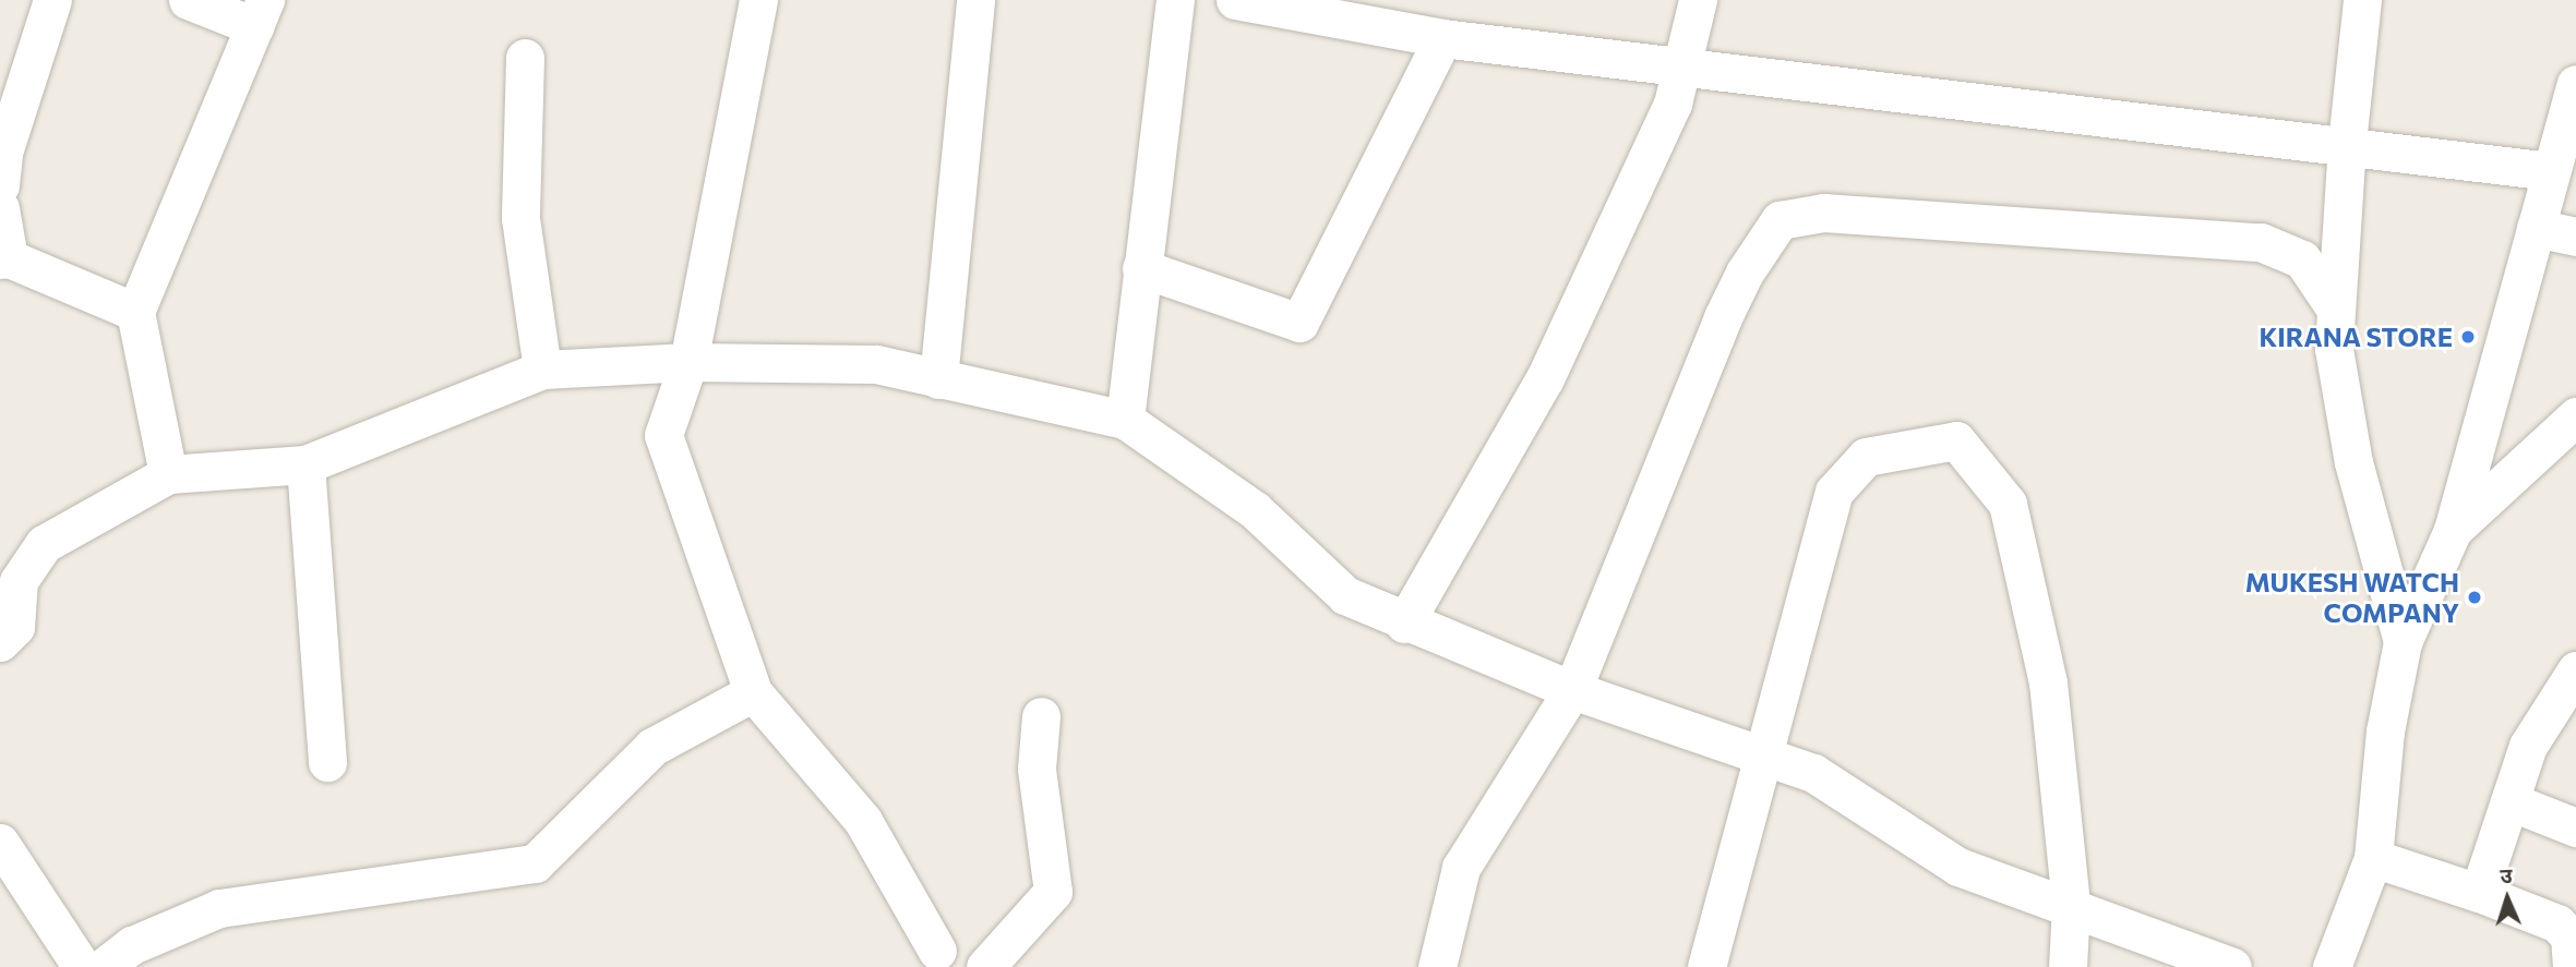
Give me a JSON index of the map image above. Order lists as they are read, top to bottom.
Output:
{
  "places": ["KIRANA STORE", "MUKESH WATCH COMPANY"],
  "north": "top"
}
